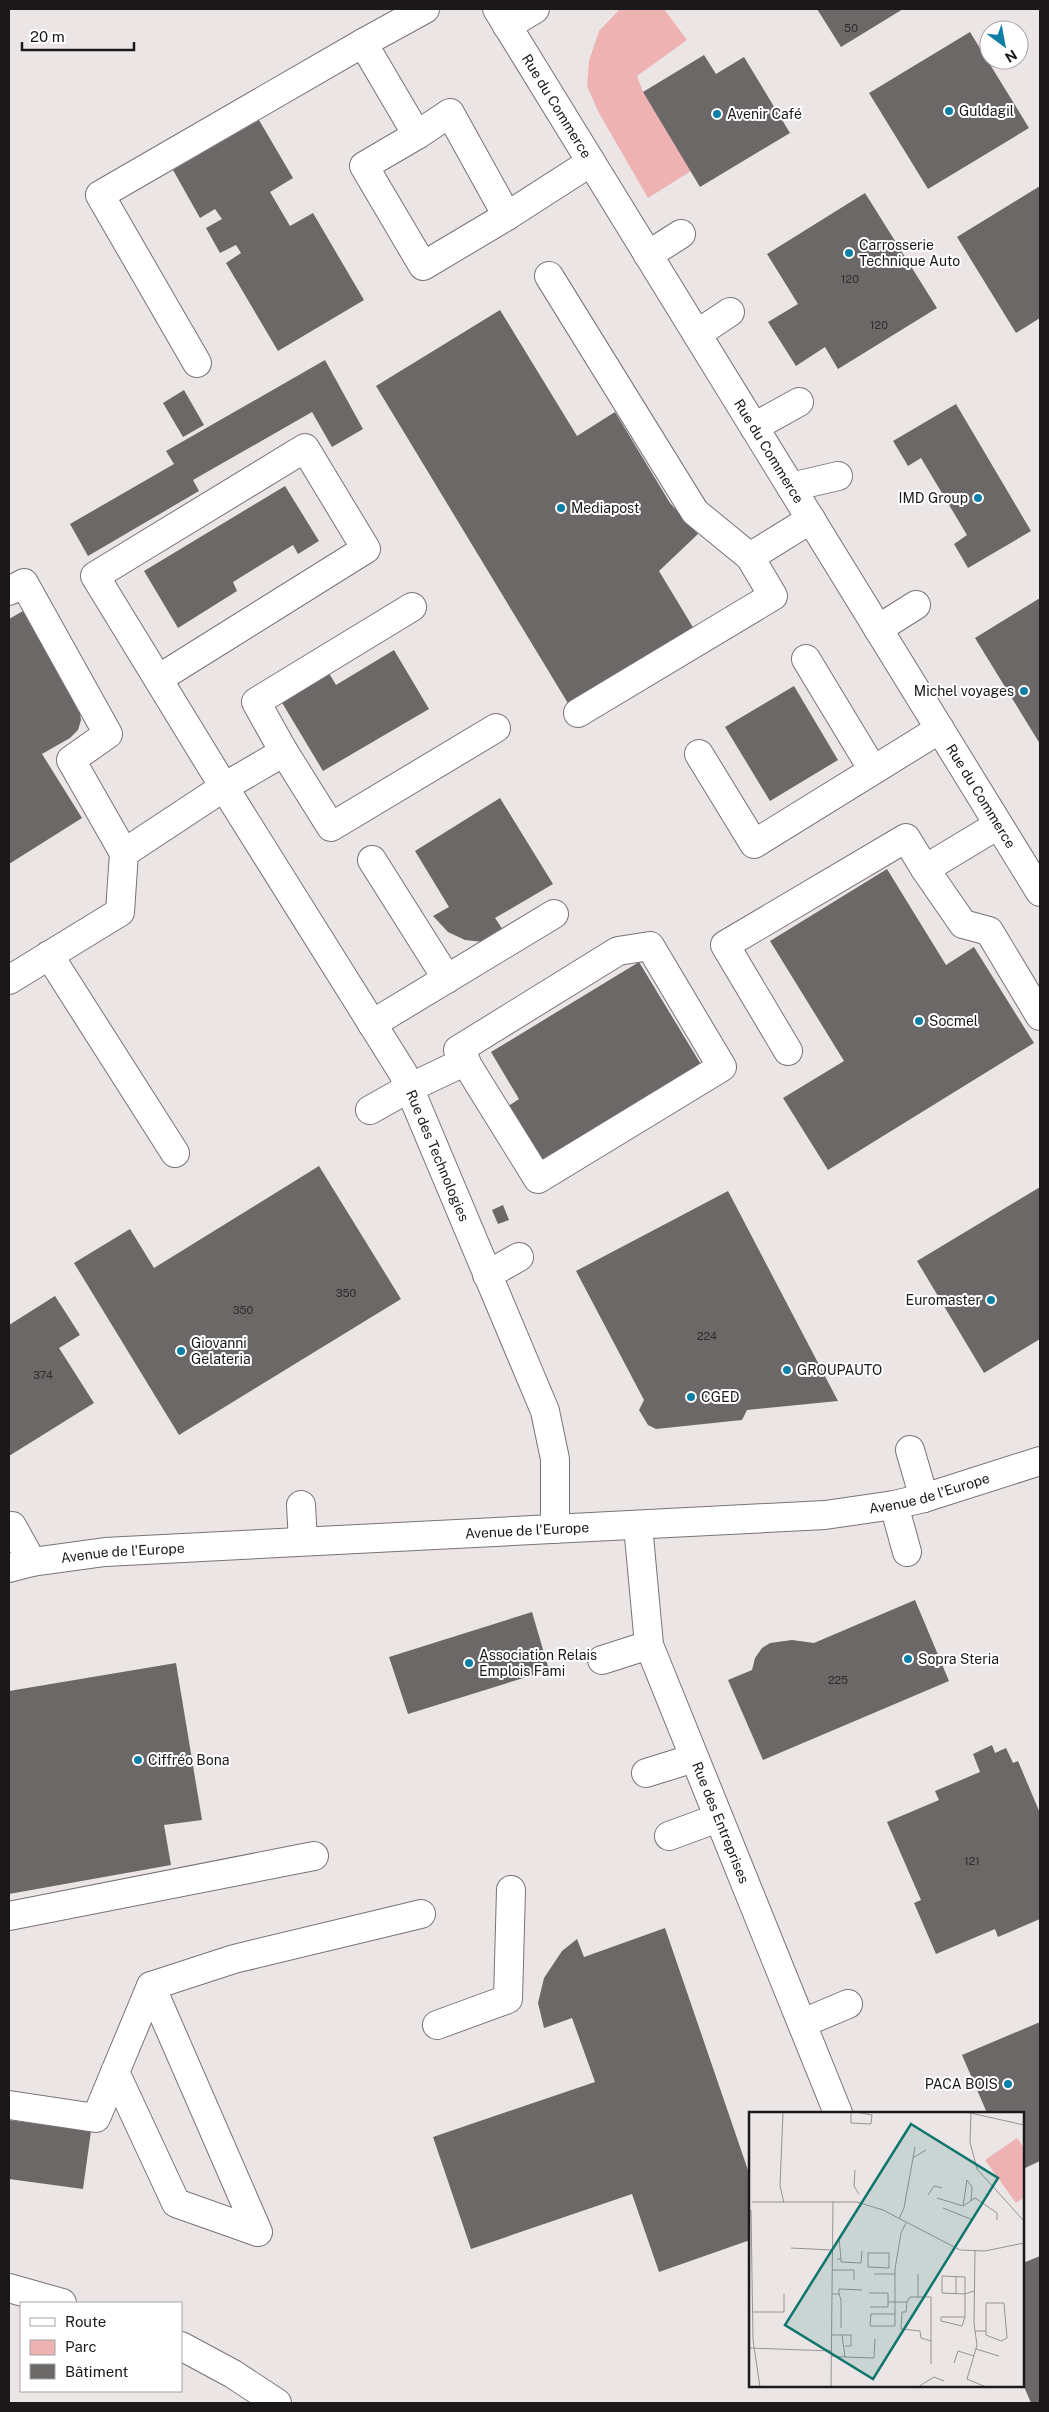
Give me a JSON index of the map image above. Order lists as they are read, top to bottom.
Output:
{
  "streets": {
    "street": [
      "Rue du Commerce",
      "Rue des Technologies",
      "Avenue de l'Europe",
      "Rue des Entreprises"
    ]
  },
  "crossings": [
    ["Rue des Technologies", "Avenue de l'Europe"],
    ["Avenue de l'Europe", "Rue des Entreprises"]
  ],
  "places": [
    "Guldagil",
    "Avenir Café",
    "Carrosserie Technique Auto",
    "IMD Group",
    "Mediapost",
    "Michel voyages",
    "Socmel",
    "Euromaster",
    "Giovanni Gelateria",
    "GROUPAUTO",
    "CGED",
    "Sopra Steria",
    "Association Relais Emplois Fami",
    "Ciffréo Bona",
    "PACA BOIS"
  ],
  "house_numbers": [
    "50",
    "120",
    "120",
    "350",
    "350",
    "224",
    "374",
    "225",
    "121"
  ],
  "legend": ["Route", "Parc", "Bâtiment"],
  "scale_bar": "20 m",
  "north": "bottom right"
}
